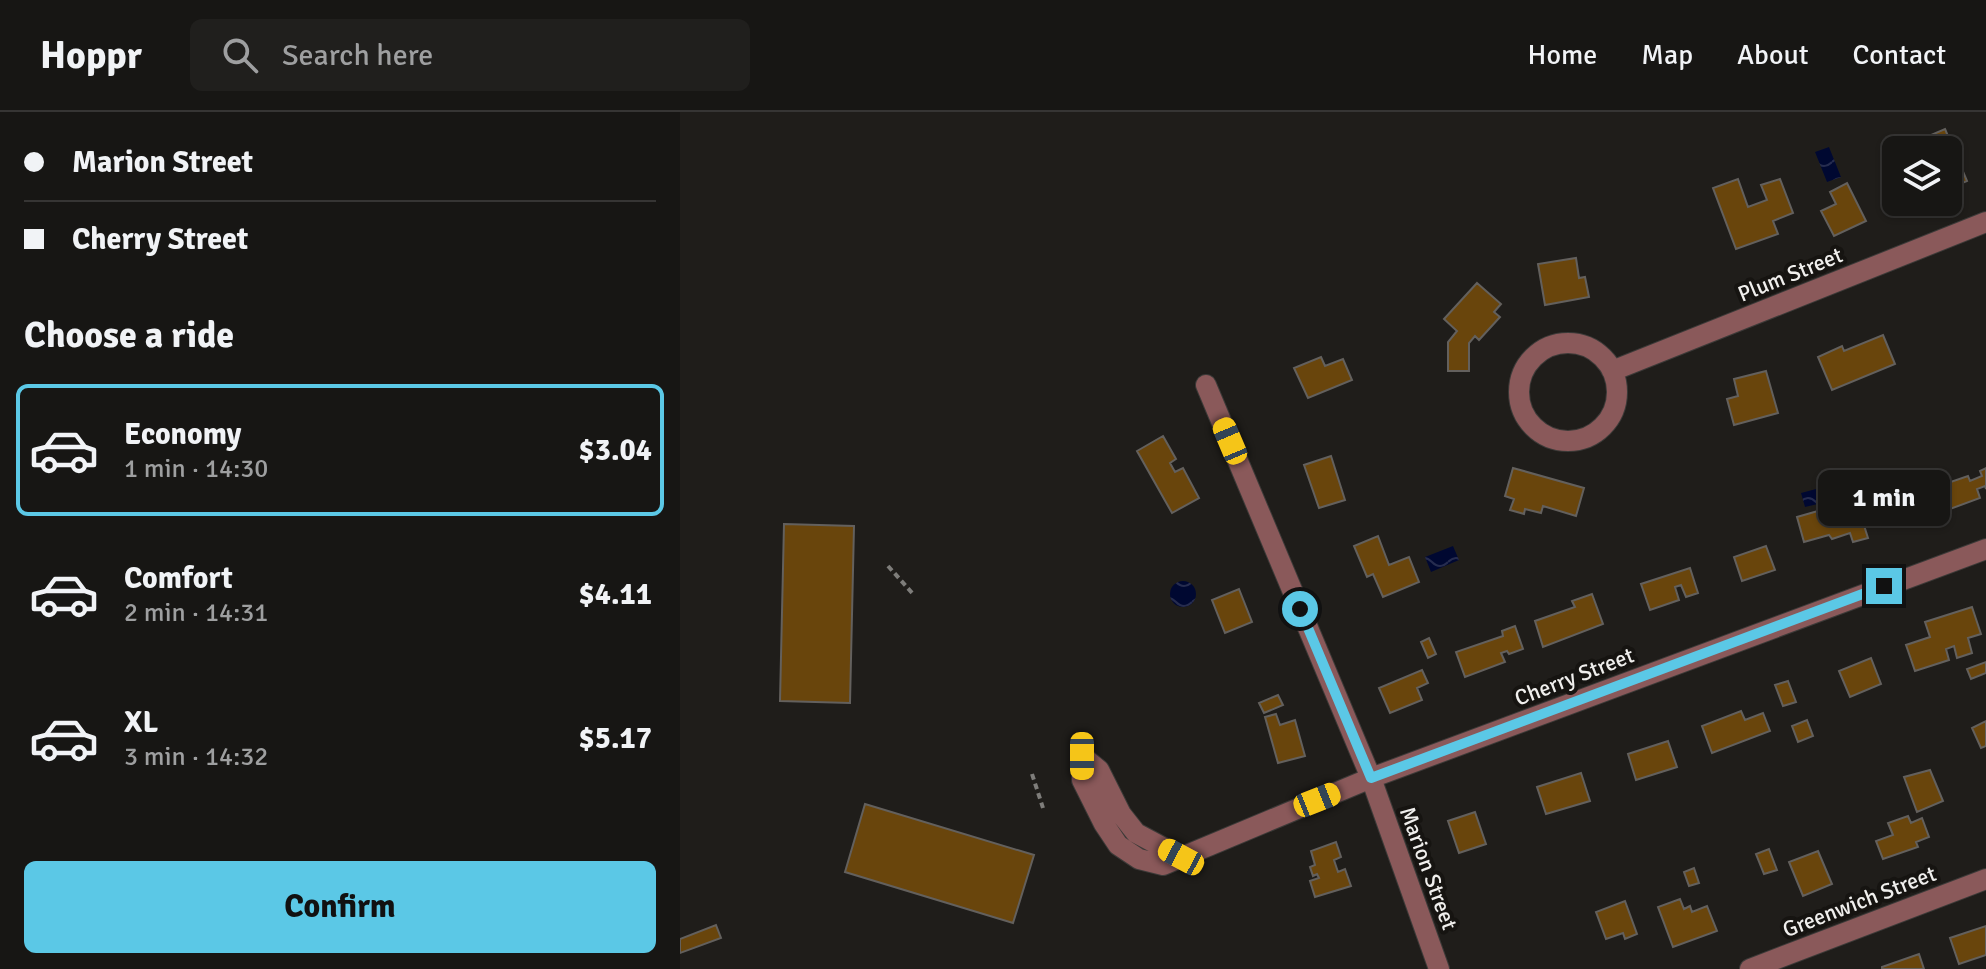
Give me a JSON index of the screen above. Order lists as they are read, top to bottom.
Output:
{
  "streets": {
    "street": [
      "Plum Street",
      "Cherry Street",
      "Marion Street",
      "Greenwich Street"
    ]
  },
  "crossings": [
    ["Cherry Street", "Marion Street"]
  ],
  "page": {
    "header": "Hoppr",
    "search": "Search here",
    "nav": [
      "Home",
      "Map",
      "About",
      "Contact"
    ],
    "banner": ["Marion Street", "Cherry Street"],
    "heading": "Choose a ride",
    "list": [
      {
        "name": "Economy",
        "note": "1 min · 14:30",
        "value": "$3.04"
      },
      {
        "name": "Comfort",
        "note": "2 min · 14:31",
        "value": "$4.11"
      },
      {
        "name": "XL",
        "note": "3 min · 14:32",
        "value": "$5.17"
      }
    ],
    "bubble": "1 min",
    "buttons": "Confirm"
  }
}
